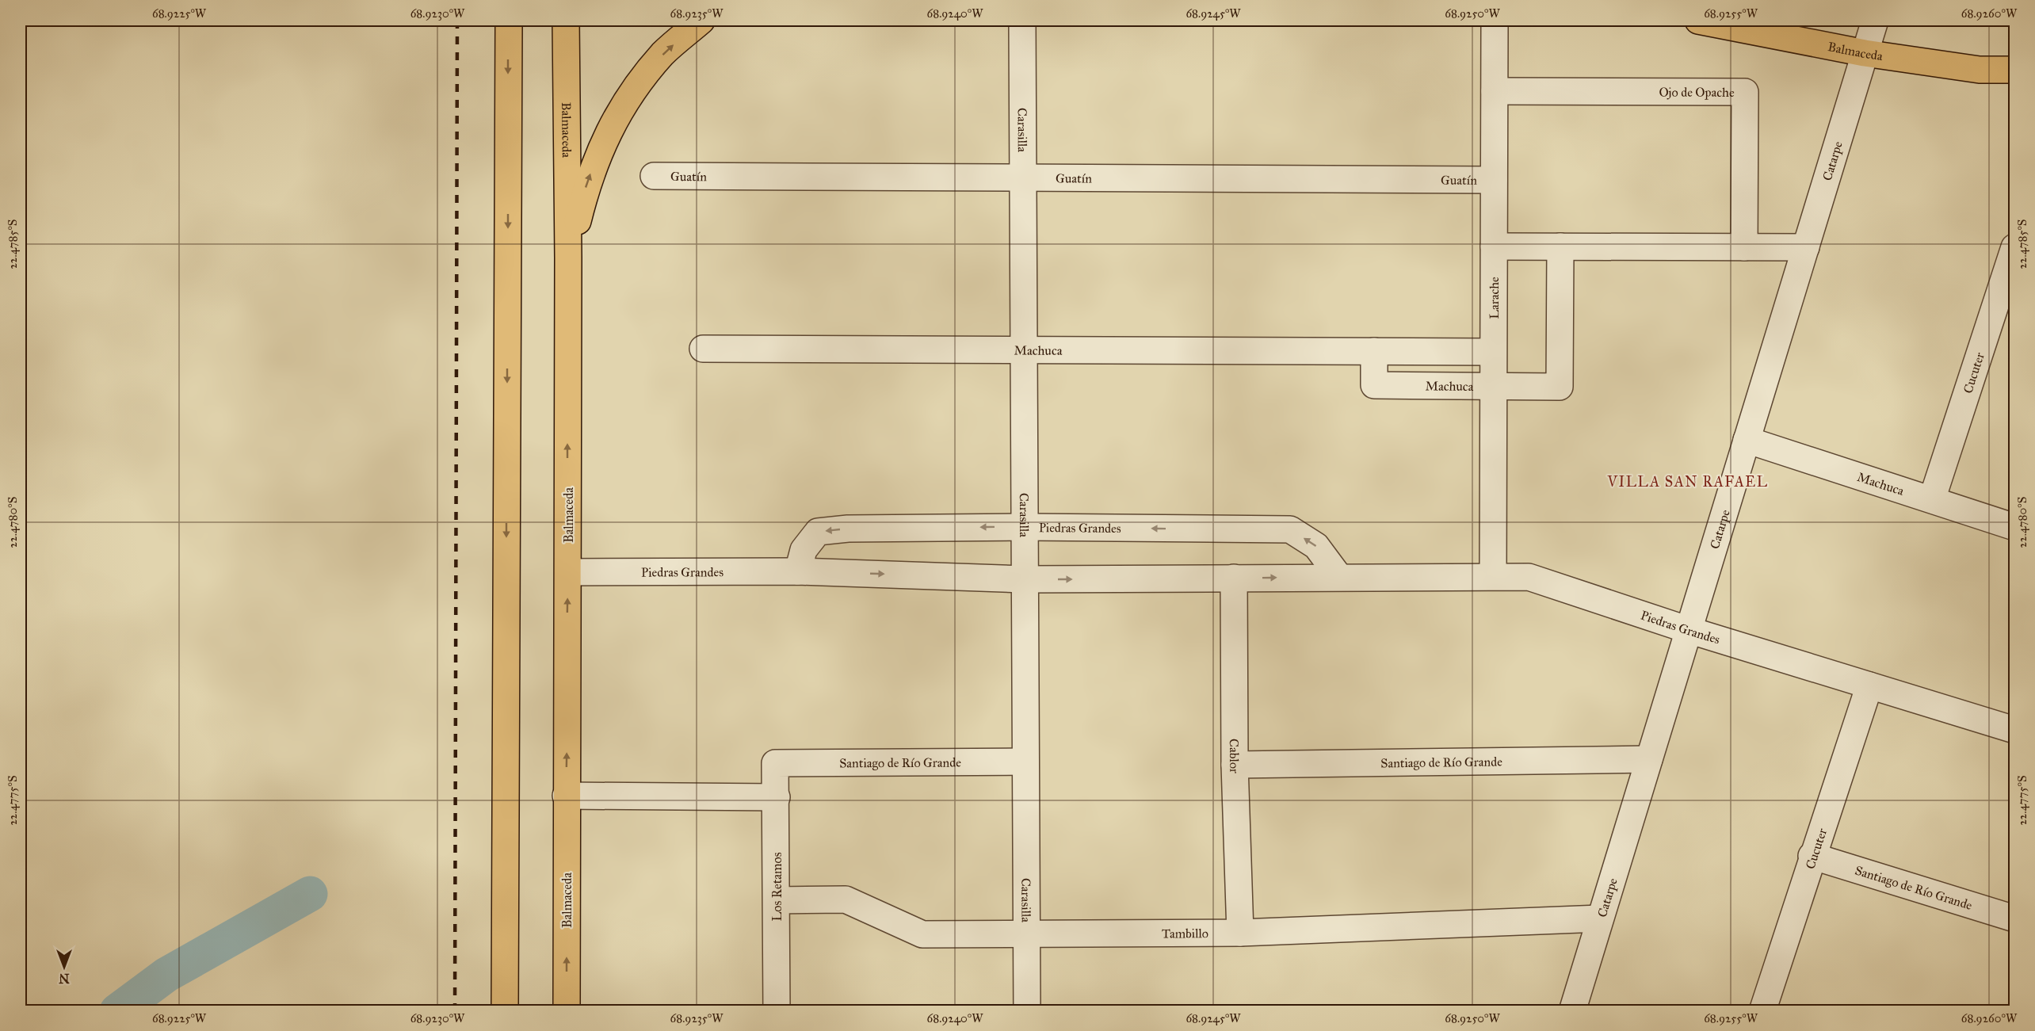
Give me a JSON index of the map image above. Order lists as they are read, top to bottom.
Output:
{
  "streets": {
    "main road": ["Balmaceda"],
    "street": [
      "Ojo de Opache",
      "Carasilla",
      "Catarpe",
      "Guatín",
      "Larache",
      "Machuca",
      "Cucuter",
      "Piedras Grandes",
      "Cablor",
      "Santiago de Río Grande",
      "Los Retamos",
      "Tambillo"
    ]
  },
  "crossings": [
    ["Balmaceda", "Catarpe"],
    ["Balmaceda", "Piedras Grandes"],
    ["Ojo de Opache", "Larache"],
    ["Carasilla", "Guatín"],
    ["Carasilla", "Machuca"],
    ["Carasilla", "Piedras Grandes"],
    ["Carasilla", "Santiago de Río Grande"],
    ["Carasilla", "Tambillo"],
    ["Catarpe", "Machuca"],
    ["Catarpe", "Piedras Grandes"],
    ["Catarpe", "Santiago de Río Grande"],
    ["Catarpe", "Tambillo"],
    ["Guatín", "Larache"],
    ["Larache", "Machuca"],
    ["Larache", "Piedras Grandes"],
    ["Machuca", "Cucuter"],
    ["Cucuter", "Piedras Grandes"],
    ["Cucuter", "Santiago de Río Grande"],
    ["Piedras Grandes", "Cablor"],
    ["Cablor", "Santiago de Río Grande"],
    ["Cablor", "Tambillo"],
    ["Santiago de Río Grande", "Los Retamos"],
    ["Los Retamos", "Tambillo"]
  ],
  "districts": ["VILLA SAN RAFAEL"],
  "north": "bottom",
  "coordinates": [
    "68.9225°W",
    "68.9230°W",
    "68.9235°W",
    "68.9240°W",
    "68.9245°W",
    "68.9250°W",
    "68.9255°W",
    "68.9260°W",
    "22.4785°S",
    "22.4780°S",
    "22.4775°S"
  ]
}
